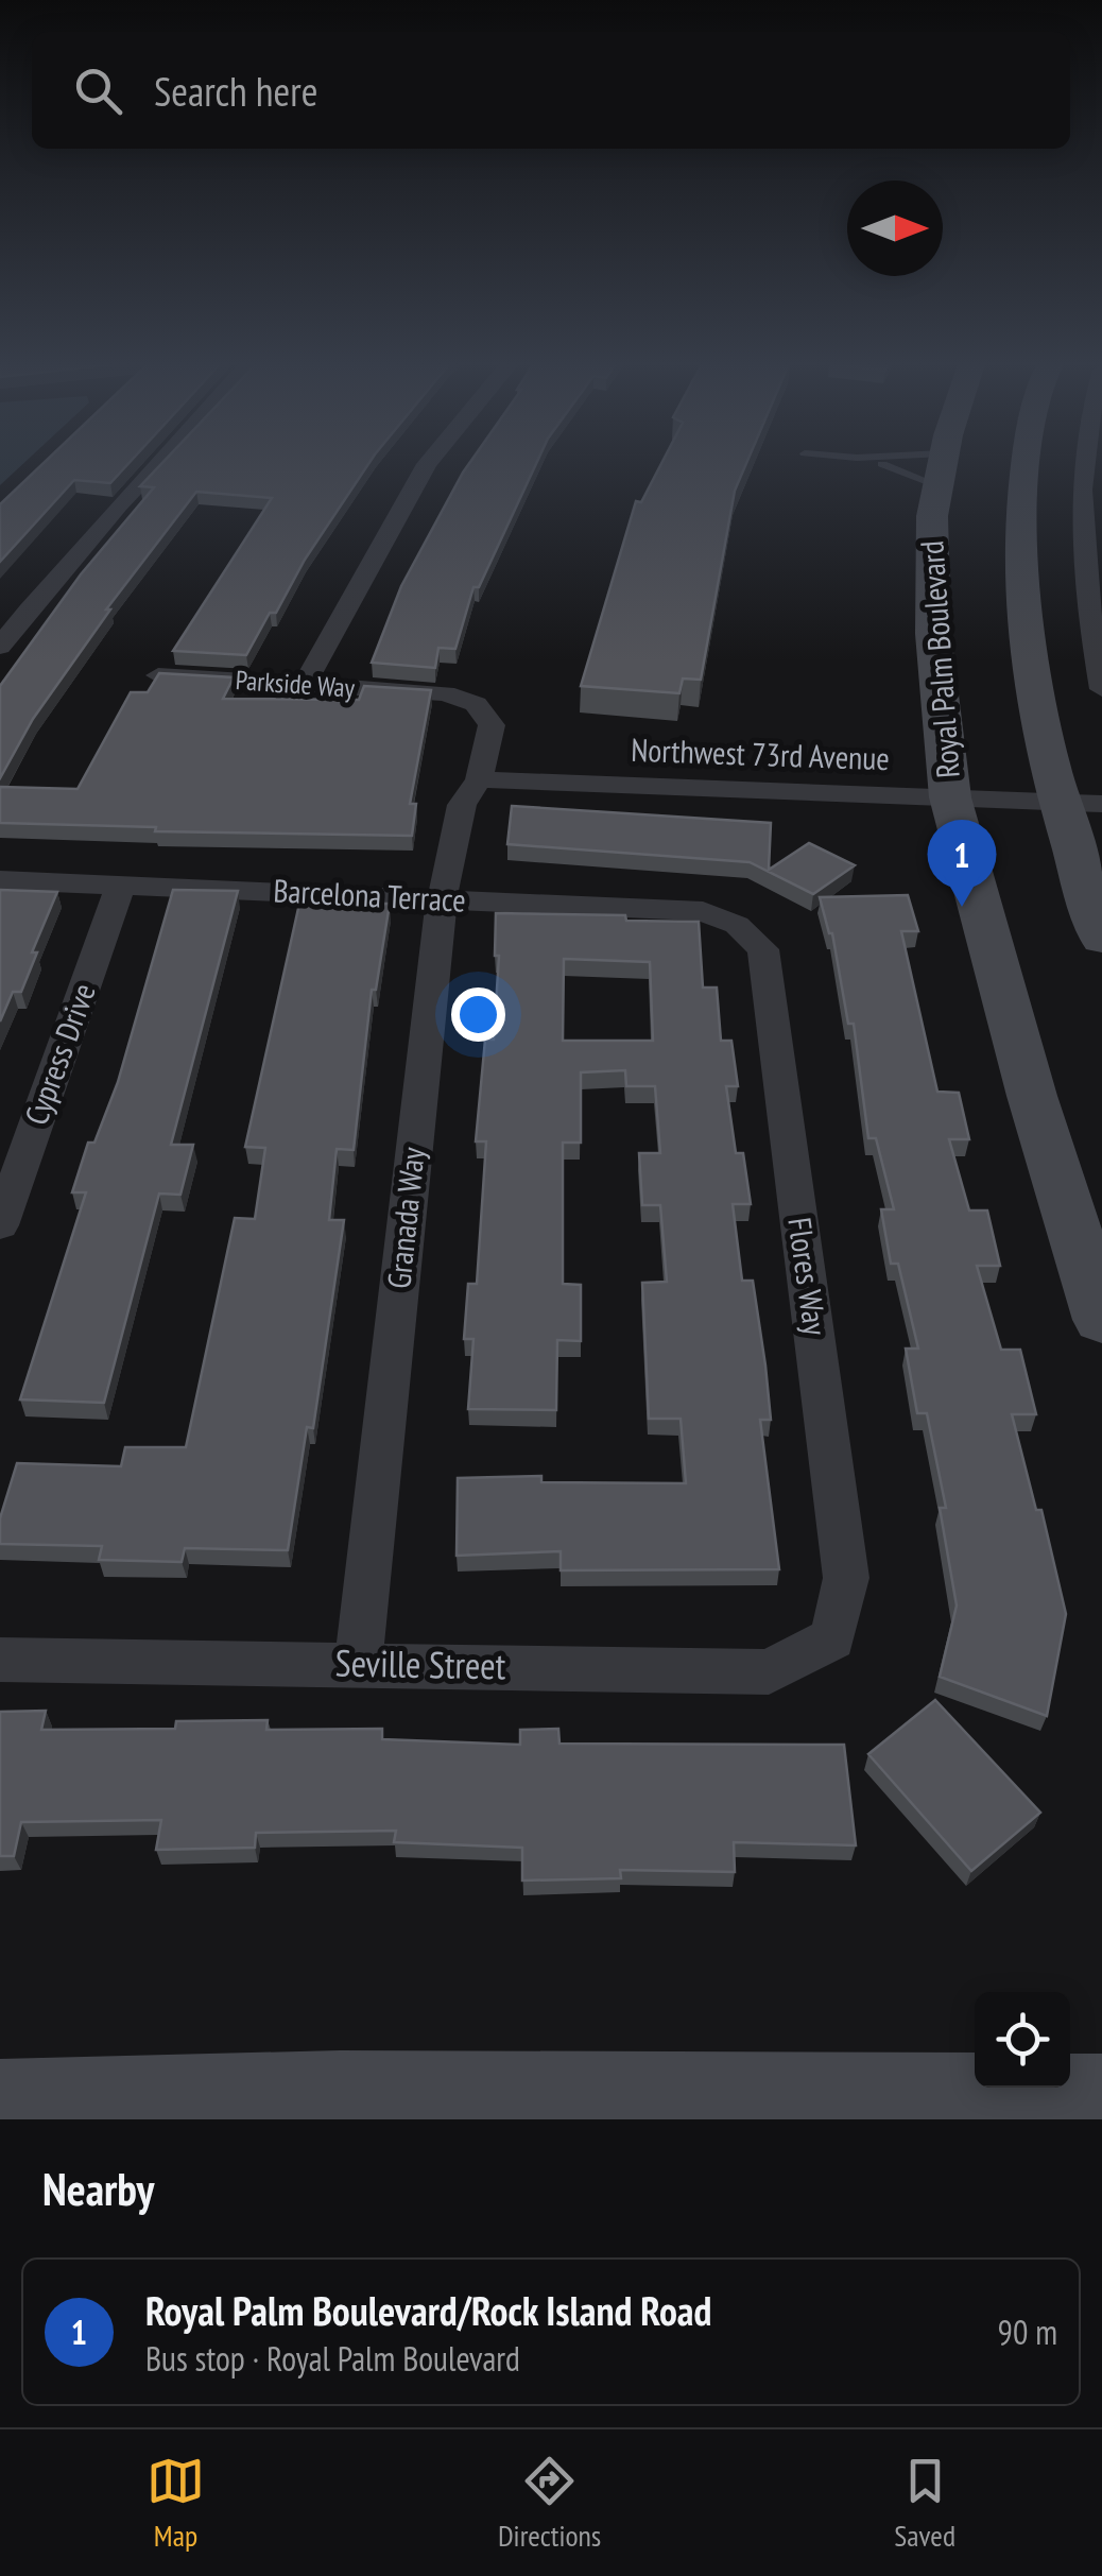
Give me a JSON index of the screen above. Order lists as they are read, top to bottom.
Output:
{
  "streets": {
    "main road": ["Royal Palm Boulevard"],
    "street": [
      "Parkside Way",
      "Northwest 73rd Avenue",
      "Barcelona Terrace",
      "Cypress Drive",
      "Granada Way",
      "Flores Way",
      "Seville Street"
    ]
  },
  "crossings": [
    ["Royal Palm Boulevard", "Northwest 73rd Avenue"],
    ["Parkside Way", "Northwest 73rd Avenue"],
    ["Parkside Way", "Granada Way"],
    ["Northwest 73rd Avenue", "Granada Way"],
    ["Barcelona Terrace", "Cypress Drive"],
    ["Barcelona Terrace", "Granada Way"],
    ["Barcelona Terrace", "Flores Way"],
    ["Granada Way", "Seville Street"],
    ["Flores Way", "Seville Street"]
  ],
  "north": "right",
  "page": {
    "search": "Search here",
    "pins": "1",
    "heading": "Nearby",
    "list": [
      {
        "mark": "1",
        "name": "Royal Palm Boulevard/Rock Island Road",
        "note": "Bus stop · Royal Palm Boulevard",
        "value": "90 m"
      }
    ],
    "nav": ["Map", "Directions", "Saved"]
  }
}
